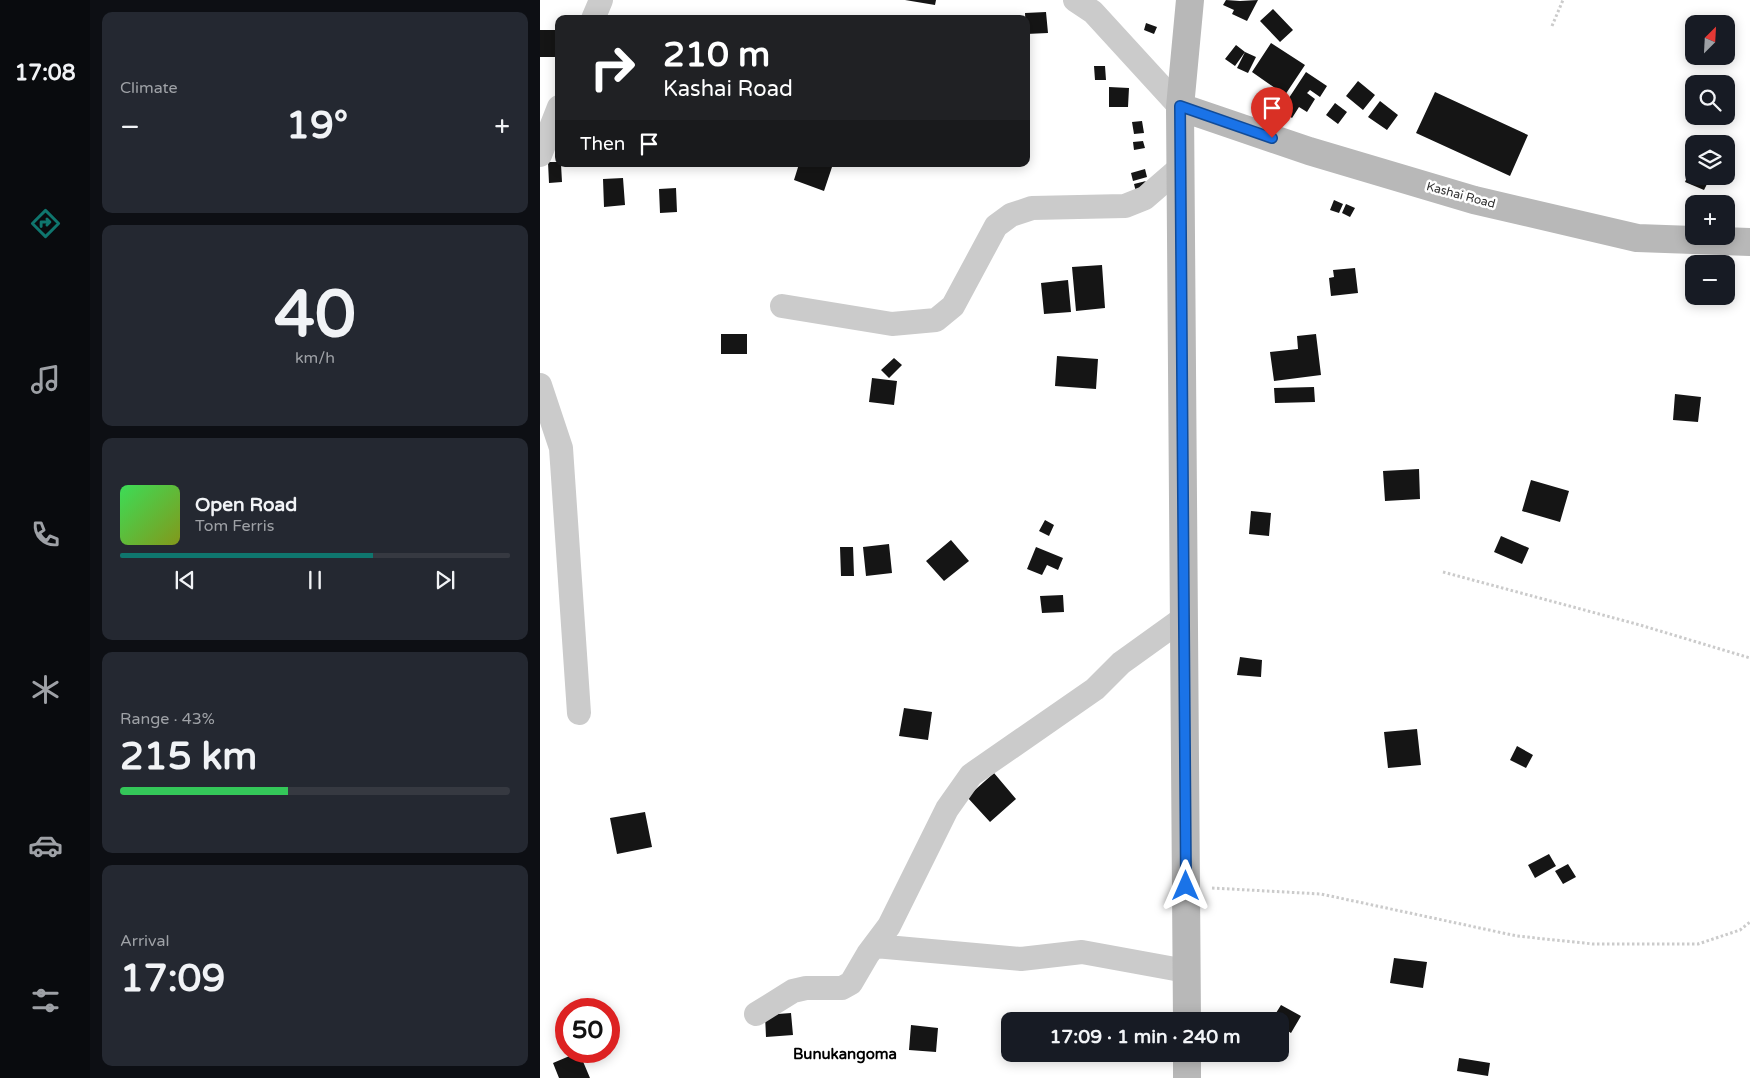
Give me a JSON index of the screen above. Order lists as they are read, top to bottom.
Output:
{
  "streets": {
    "main road": ["Kashai Road"]
  },
  "districts": ["Bunukangoma"],
  "north": "top right",
  "page": {
    "tabs": "17:08",
    "tile": [
      "Climate",
      ["40", "km/h"],
      ["Range · 43%", "215 km"],
      ["Arrival", "17:09"]
    ],
    "map_buttons": ["+", "−"],
    "turn": ["210 m", "Kashai Road"],
    "heat": ["−", "19°", "+"],
    "then": "Then",
    "song": ["Open Road", "Tom Ferris"],
    "limit": "50",
    "trip": "17:09 · 1 min · 240 m"
  }
}
